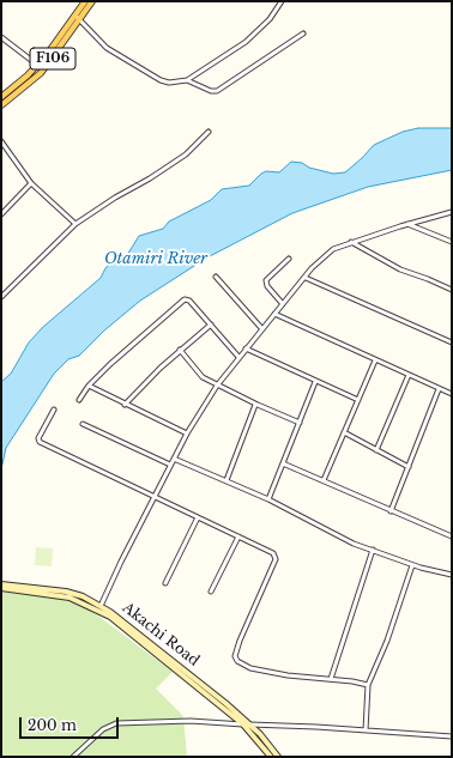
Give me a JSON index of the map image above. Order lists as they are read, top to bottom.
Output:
{
  "streets": {
    "main road": ["F106", "Akachi Road"]
  },
  "water": ["Otamiri River"],
  "scale_bar": "200 m"
}
